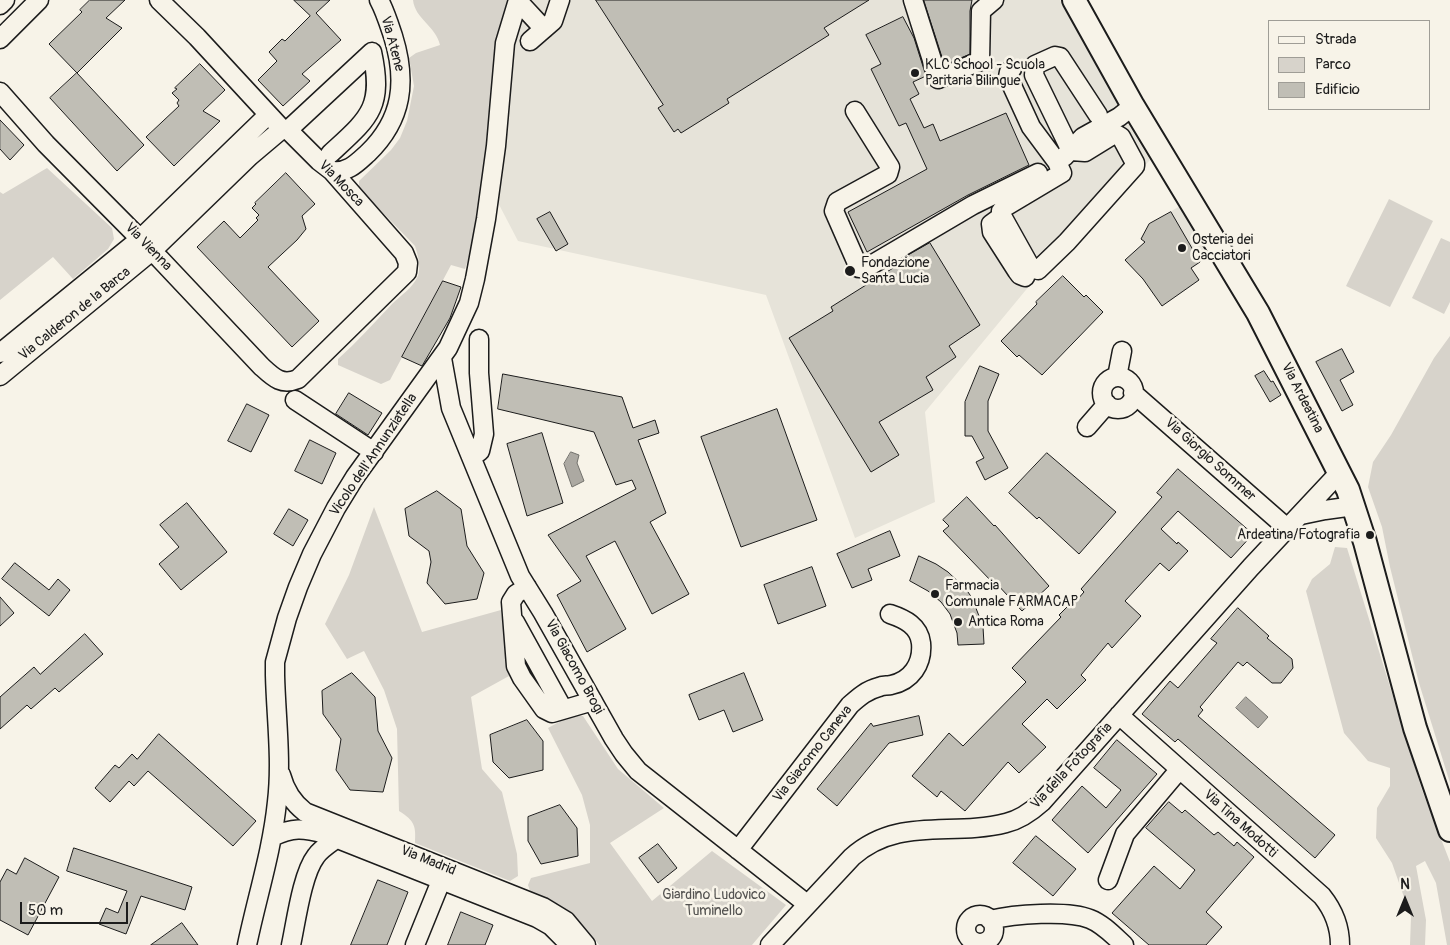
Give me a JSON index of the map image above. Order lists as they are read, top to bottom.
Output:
{
  "streets": {
    "main road": ["Via Ardeatina"],
    "street": [
      "Via Atene",
      "Via Mosca",
      "Via Vienna",
      "Via Calderon de la Barca",
      "Vicolo dell'Annunziatella",
      "Via Giorgio Sommer",
      "Via Giacomo Brogi",
      "Via Giacomo Caneva",
      "Via della Fotografia",
      "Via Tina Modotti",
      "Via Madrid"
    ]
  },
  "crossings": [
    ["Via Atene", "Via Mosca"],
    ["Via Atene", "Via Calderon de la Barca"],
    ["Via Mosca", "Via Vienna"],
    ["Via Mosca", "Via Calderon de la Barca"],
    ["Via Vienna", "Via Calderon de la Barca"],
    ["Via Ardeatina", "Via della Fotografia"],
    ["Vicolo dell'Annunziatella", "Via Giacomo Brogi"],
    ["Vicolo dell'Annunziatella", "Via Madrid"],
    ["Via Giorgio Sommer", "Via della Fotografia"],
    ["Via Giacomo Brogi", "Via Giacomo Caneva"],
    ["Via Giacomo Brogi", "Via della Fotografia"],
    ["Via della Fotografia", "Via Tina Modotti"]
  ],
  "parks": ["Giardino Ludovico Tuminello"],
  "places": [
    "KLC School - Scuola Paritaria Bilingue",
    "Osteria dei Cacciatori",
    "Fondazione Santa Lucia",
    "Ardeatina/Fotografia",
    "Farmacia Comunale FARMACAP",
    "Antica Roma"
  ],
  "legend": ["Strada", "Parco", "Edificio"],
  "scale_bar": "50 m",
  "north": "top"
}
